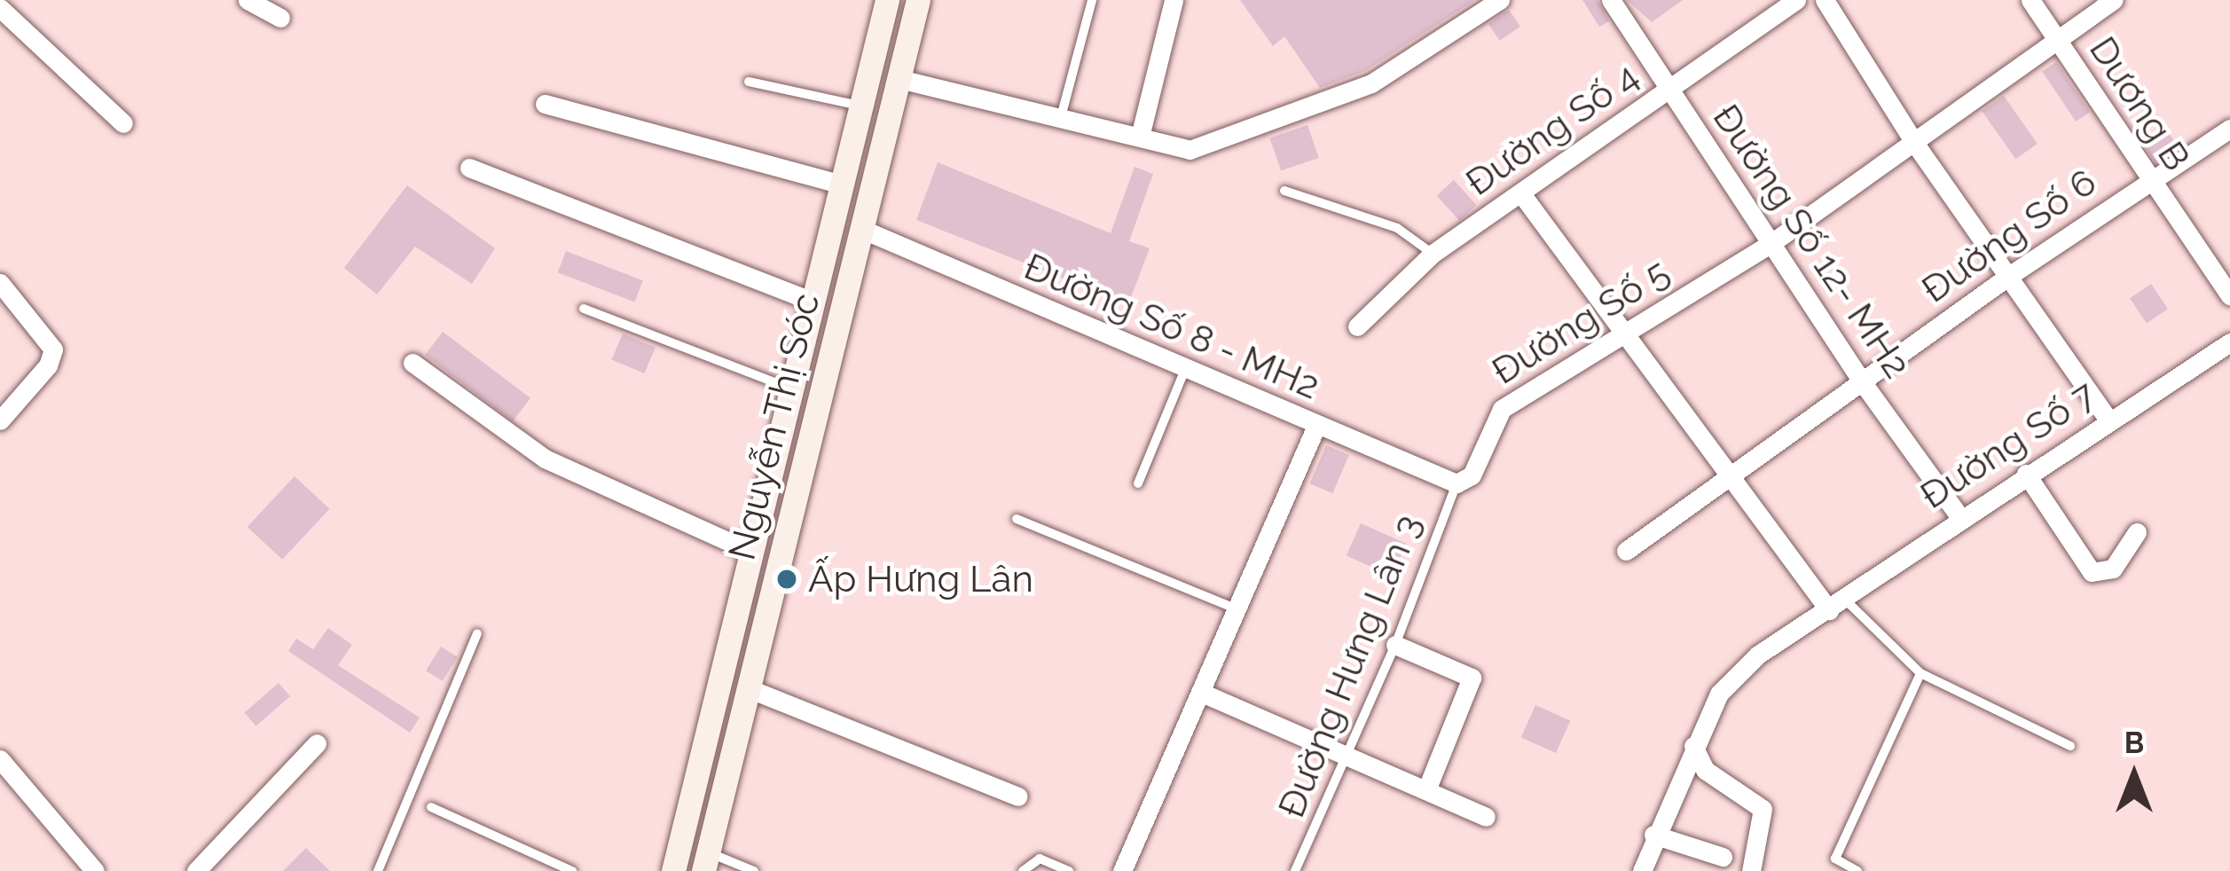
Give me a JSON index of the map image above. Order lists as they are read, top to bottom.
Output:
{
  "streets": {
    "main road": ["Nguyễn Thị Sóc"],
    "street": [
      "Dương B",
      "Đường Số 4",
      "Đường Số 6",
      "Đường Số 12- MH2",
      "Đường Số 5",
      "Đường Số 8 - MH2",
      "Đường Số 7"
    ],
    "lane": ["Đường Hưng Lân 3"]
  },
  "crossings": [
    ["Dương B", "Đường Số 6"],
    ["Dương B", "Đường Số 5"],
    ["Đường Số 4", "Đường Số 12- MH2"],
    ["Đường Số 6", "Đường Số 12- MH2"],
    ["Đường Số 12- MH2", "Đường Số 5"],
    ["Đường Số 12- MH2", "Đường Số 7"],
    ["Đường Số 5", "Đường Số 8 - MH2"],
    ["Đường Số 5", "Đường Hưng Lân 3"],
    ["Đường Số 8 - MH2", "Nguyễn Thị Sóc"],
    ["Đường Số 8 - MH2", "Đường Hưng Lân 3"]
  ],
  "places": ["Ấp Hưng Lân"],
  "north": "top"
}
